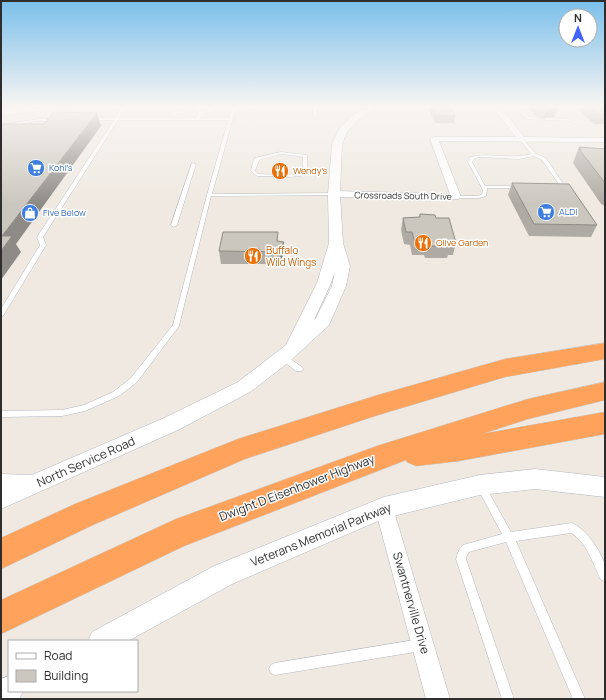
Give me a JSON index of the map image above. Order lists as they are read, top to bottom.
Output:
{
  "streets": {
    "highway": ["Dwight D Eisenhower Highway"],
    "street": [
      "Crossroads South Drive",
      "North Service Road",
      "Veterans Memorial Parkway",
      "Swantnerville Drive"
    ]
  },
  "crossings": [
    ["Crossroads South Drive", "North Service Road"],
    ["Veterans Memorial Parkway", "Swantnerville Drive"]
  ],
  "places": {
    "supermarket": ["Kohl's", "ALDI"],
    "restaurant": ["Wendy's", "Olive Garden", "Buffalo Wild Wings"],
    "shop": ["Five Below"]
  },
  "legend": ["Road", "Building"],
  "north": "top"
}
